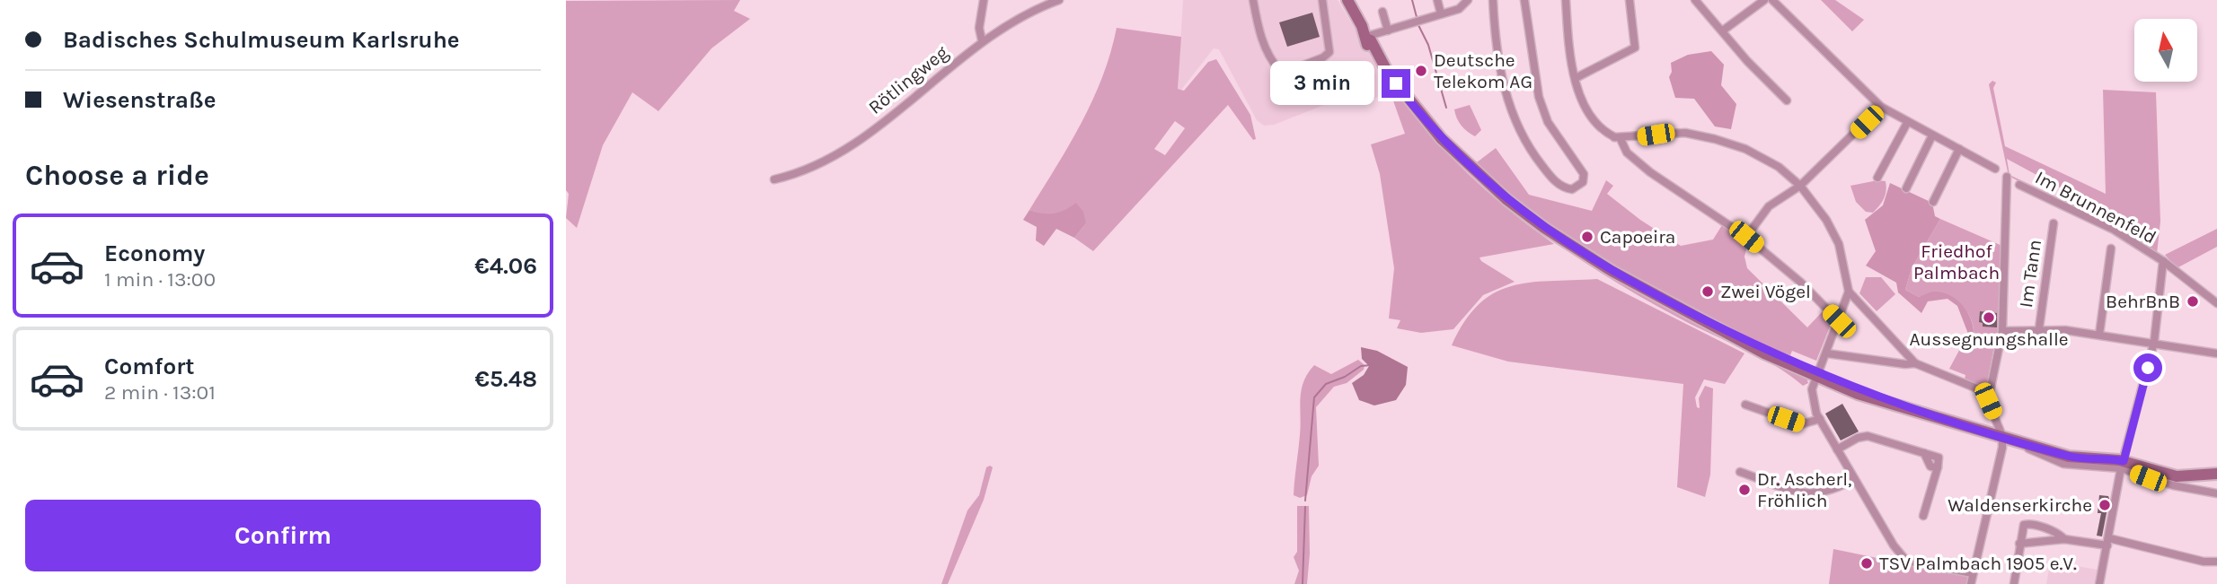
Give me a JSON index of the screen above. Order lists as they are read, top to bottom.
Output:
{
  "streets": {
    "street": ["Rötlingweg", "Im Brunnenfeld", "Im Tann"]
  },
  "parks": ["Friedhof Palmbach"],
  "places": [
    "Deutsche Telekom AG",
    "Capoeira",
    "Zwei Vögel",
    "BehrBnB",
    "Aussegnungshalle",
    "Dr. Ascherl, Fröhlich",
    "Waldenserkirche",
    "TSV Palmbach 1905 e.V."
  ],
  "north": "top",
  "page": {
    "banner": ["Badisches Schulmuseum Karlsruhe", "Wiesenstraße"],
    "bubble": "3 min",
    "heading": "Choose a ride",
    "list": [
      {
        "name": "Economy",
        "note": "1 min · 13:00",
        "value": "€4.06"
      },
      {
        "name": "Comfort",
        "note": "2 min · 13:01",
        "value": "€5.48"
      }
    ],
    "buttons": "Confirm"
  }
}
